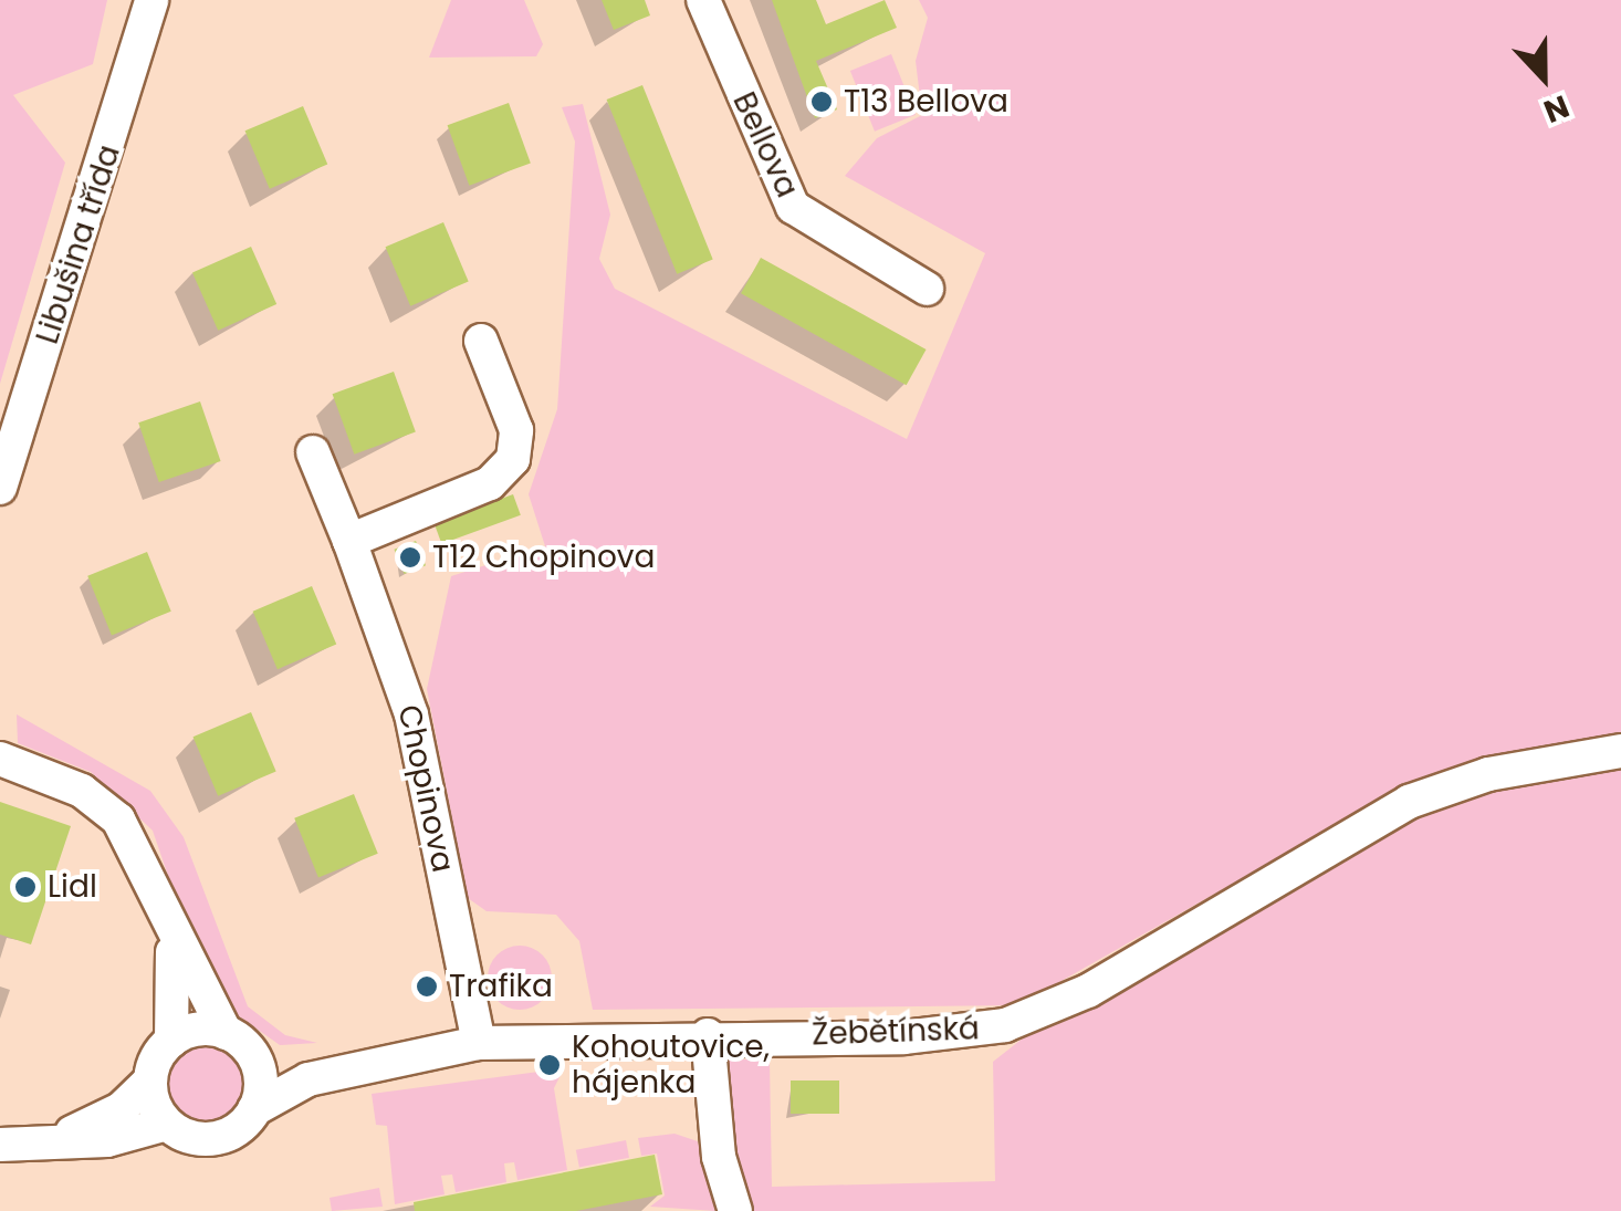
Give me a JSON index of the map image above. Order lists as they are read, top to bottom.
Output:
{
  "streets": {
    "street": [
      "Bellova",
      "Libušina třída",
      "Chopinova",
      "Žebětínská"
    ]
  },
  "crossings": [
    ["Chopinova", "Žebětínská"]
  ],
  "places": [
    "T13 Bellova",
    "T12 Chopinova",
    "Lidl",
    "Trafika",
    "Kohoutovice, hájenka"
  ],
  "north": "bottom"
}
